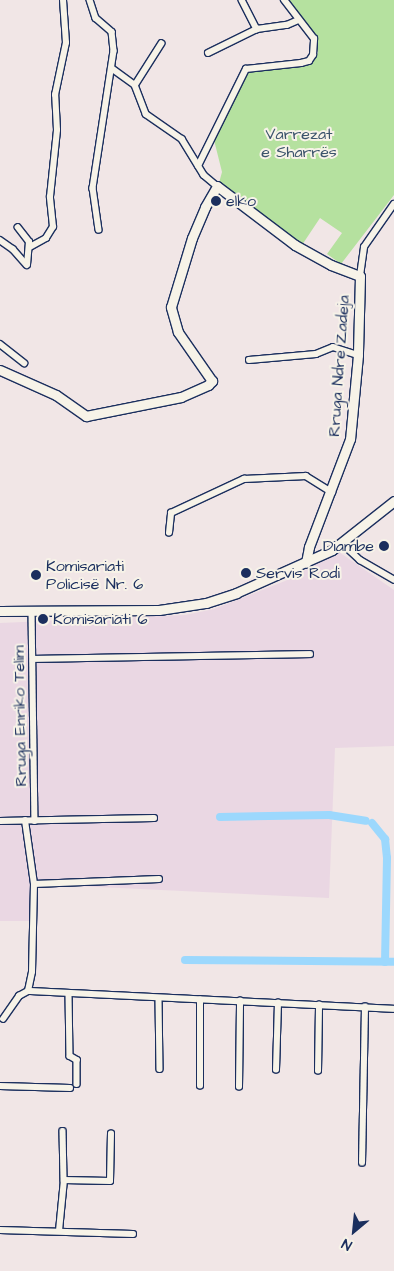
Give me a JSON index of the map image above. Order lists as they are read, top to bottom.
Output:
{
  "streets": {
    "street": ["Rruga Ndre Zadeja", "Rruga Enriko Telim"]
  },
  "parks": ["Varrezat e Sharrës"],
  "places": [
    "elko",
    "Diambe",
    "Servis Rodi",
    "Komisariati Policisë Nr. 6",
    "Komisariati 6"
  ],
  "north": "bottom left"
}
